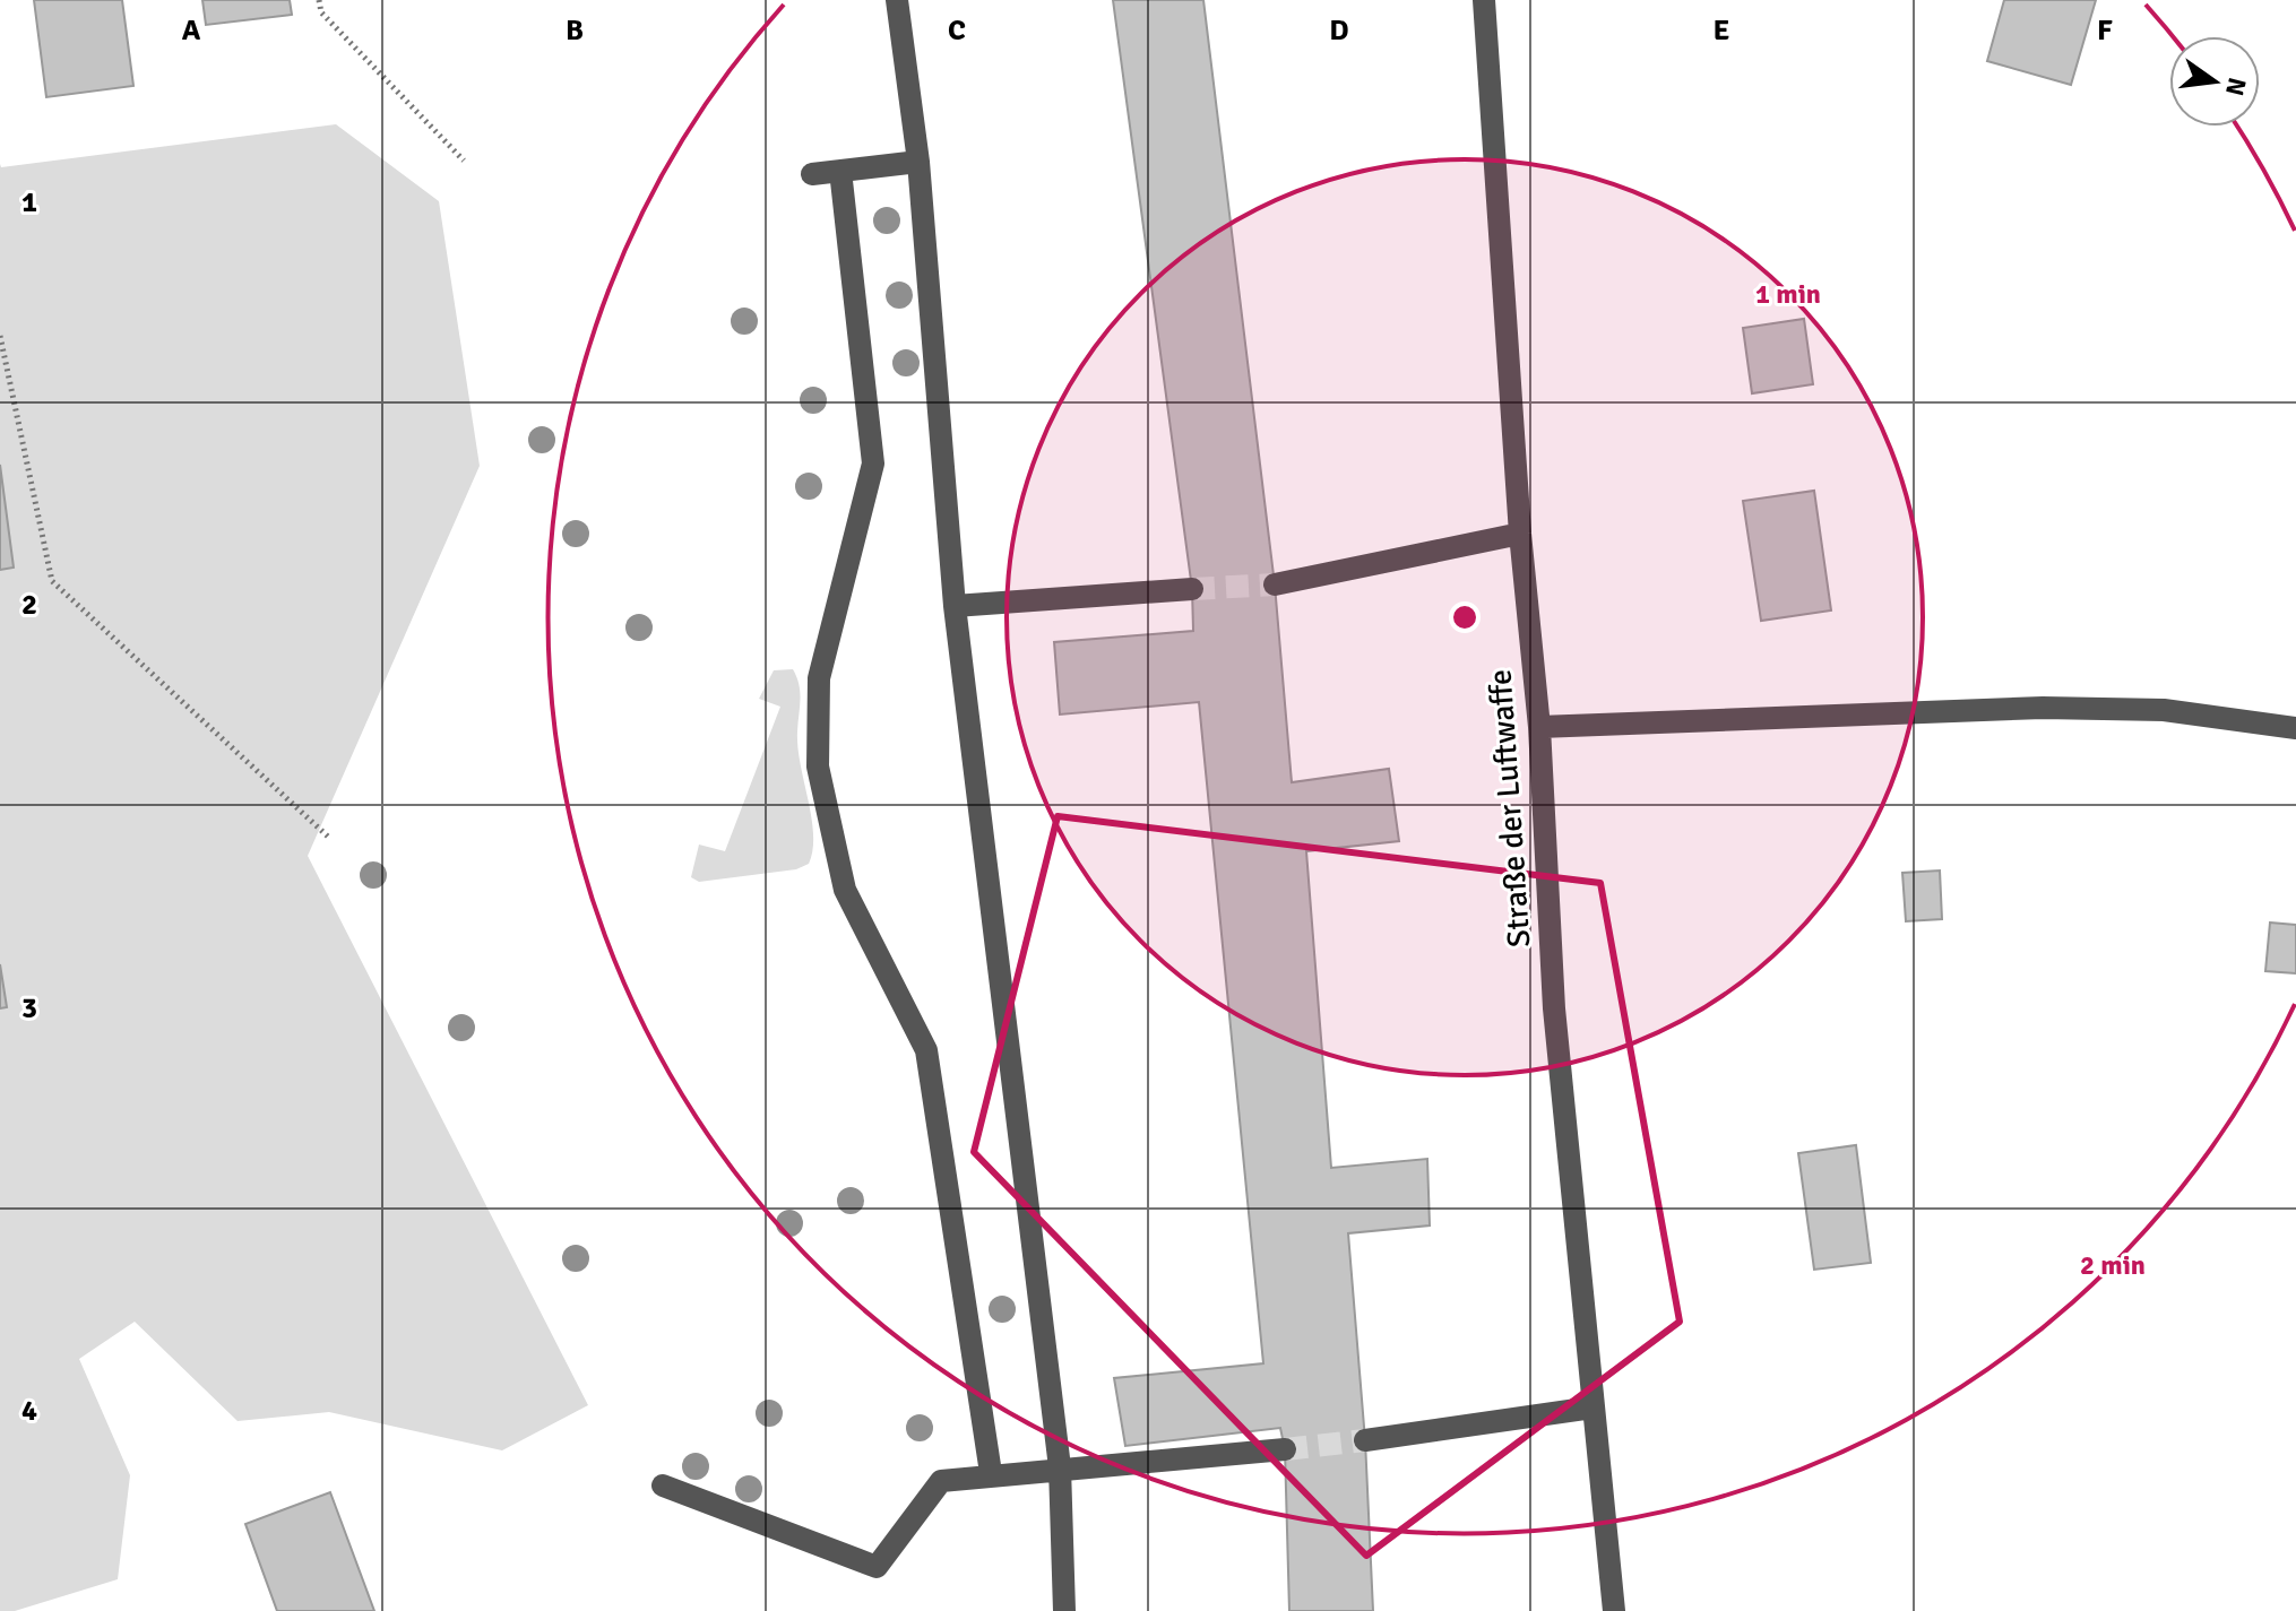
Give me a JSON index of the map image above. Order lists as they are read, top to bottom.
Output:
{
  "streets": {
    "street": ["Straße der Luftwaffe"]
  },
  "north": "right",
  "grid": {
    "columns": [
      "A",
      "B",
      "C",
      "D",
      "E",
      "F"
    ],
    "rows": [
      "1",
      "2",
      "3",
      "4"
    ]
  },
  "rings": ["1 min", "2 min"]
}
